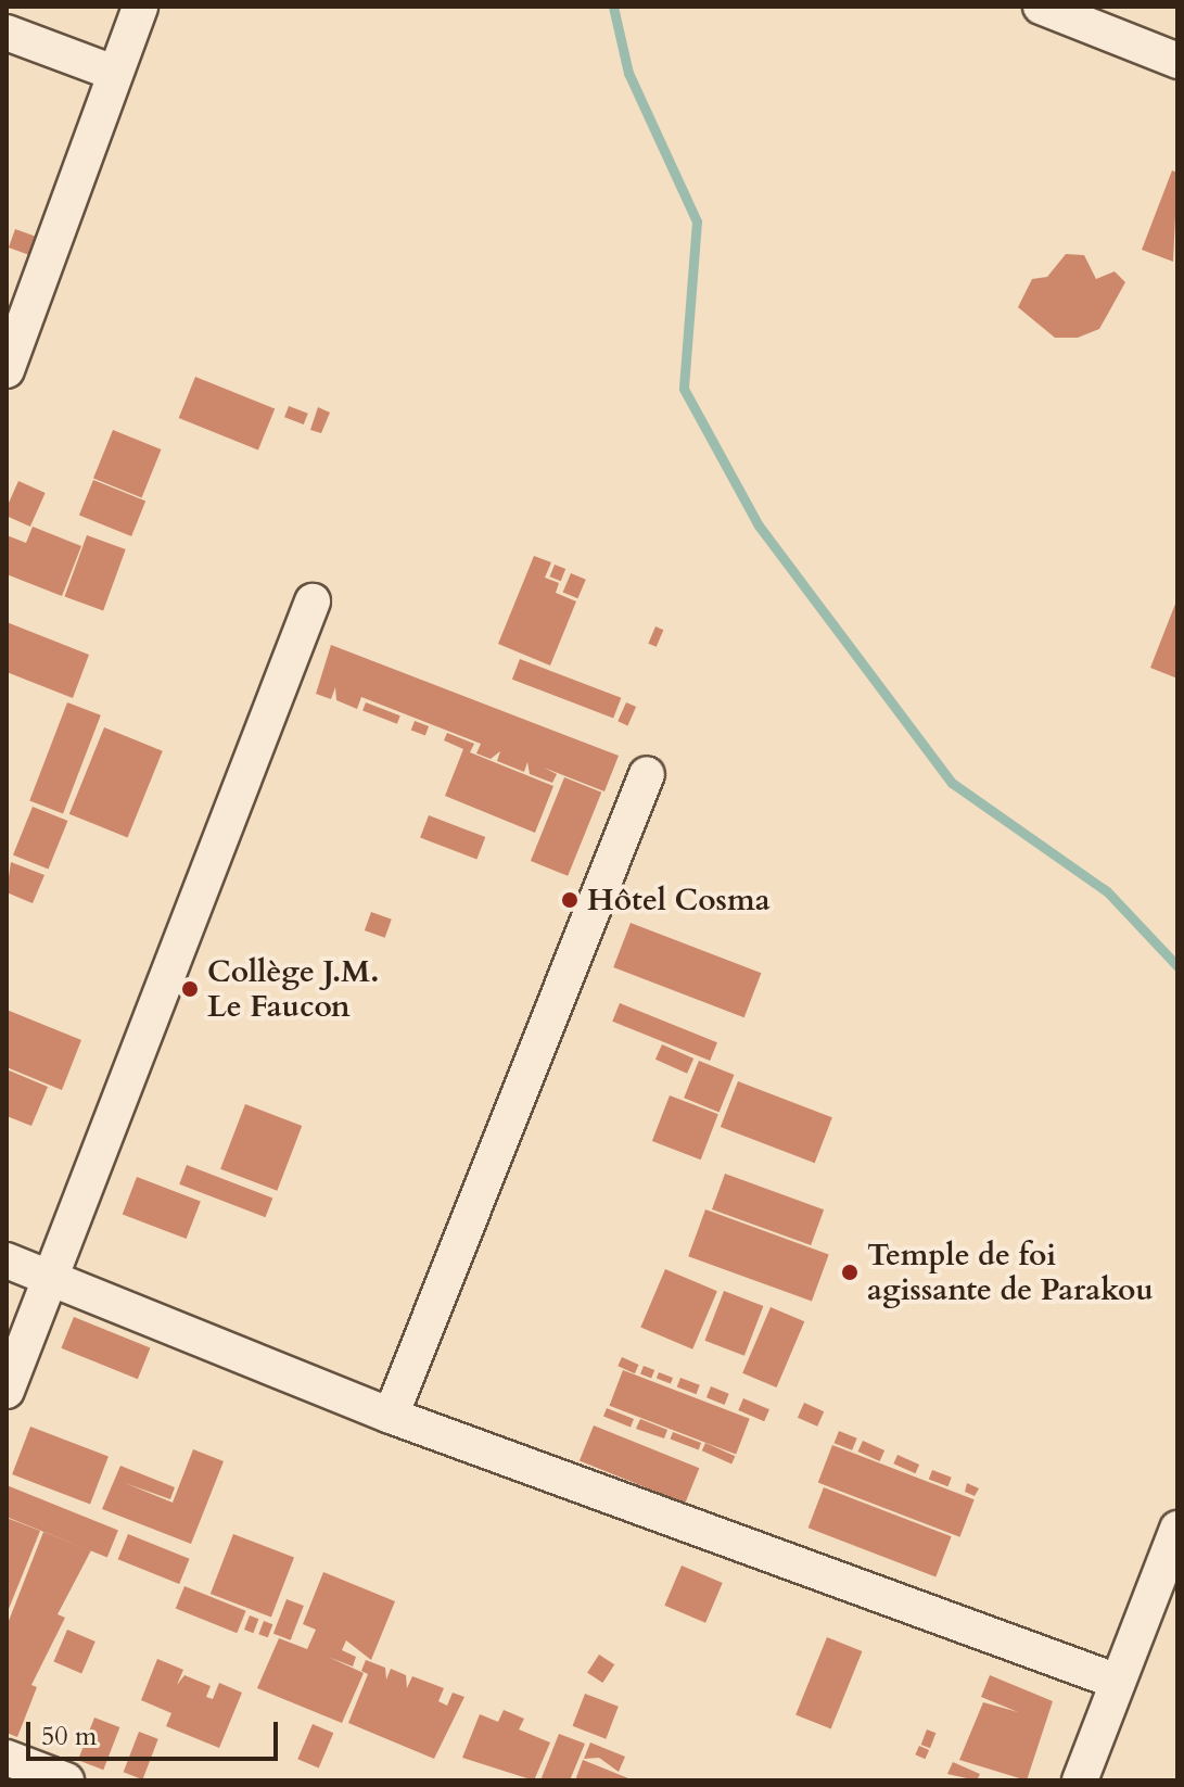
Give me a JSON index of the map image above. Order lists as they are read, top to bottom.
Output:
{
  "places": ["Hôtel Cosma", "Collège J.M. Le Faucon", "Temple de foi agissante de Parakou"],
  "scale_bar": "50 m"
}
